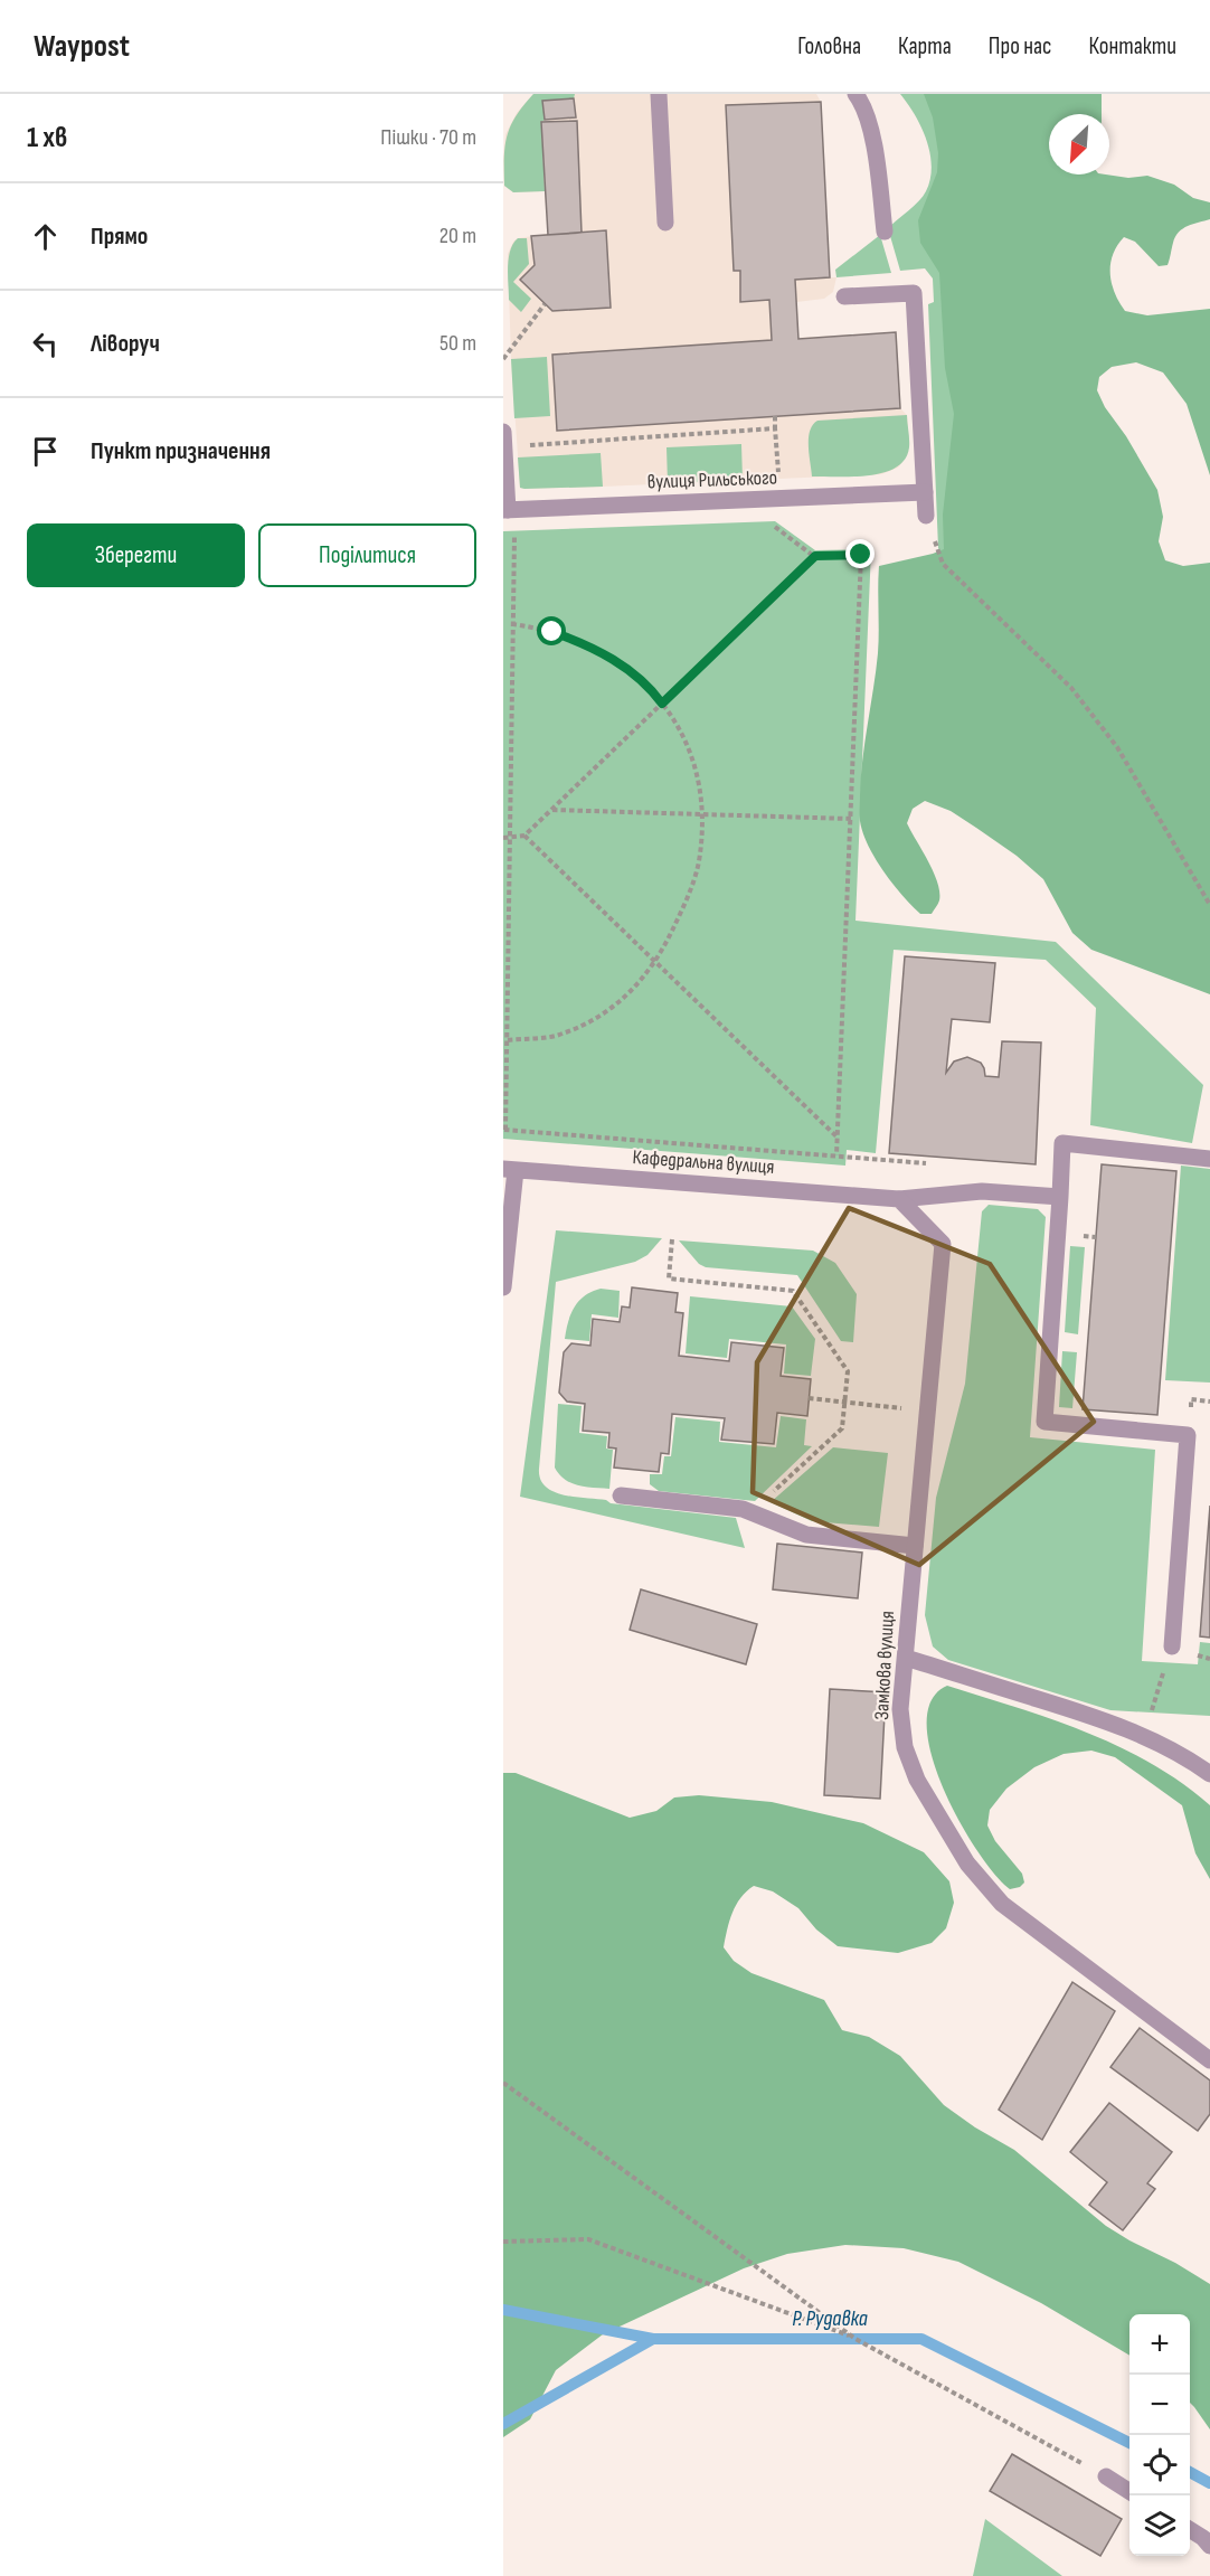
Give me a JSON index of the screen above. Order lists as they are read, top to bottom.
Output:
{
  "streets": {
    "street": ["вулиця Рильського", "Кафедральна вулиця", "Замкова вулиця"]
  },
  "crossings": [
    ["Кафедральна вулиця", "Замкова вулиця"]
  ],
  "water": ["Р. Рудавка"],
  "north": "bottom left",
  "page": {
    "header": "Waypost",
    "nav": [
      "Головна",
      "Карта",
      "Про нас",
      "Контакти"
    ],
    "heading": ["1 хв", "Пішки · 70 m"],
    "list": [
      ["Прямо", "20 m"],
      ["Ліворуч", "50 m"],
      "Пункт призначення"
    ],
    "buttons": ["Зберегти", "Поділитися"],
    "map_buttons": ["+", "−"]
  }
}
